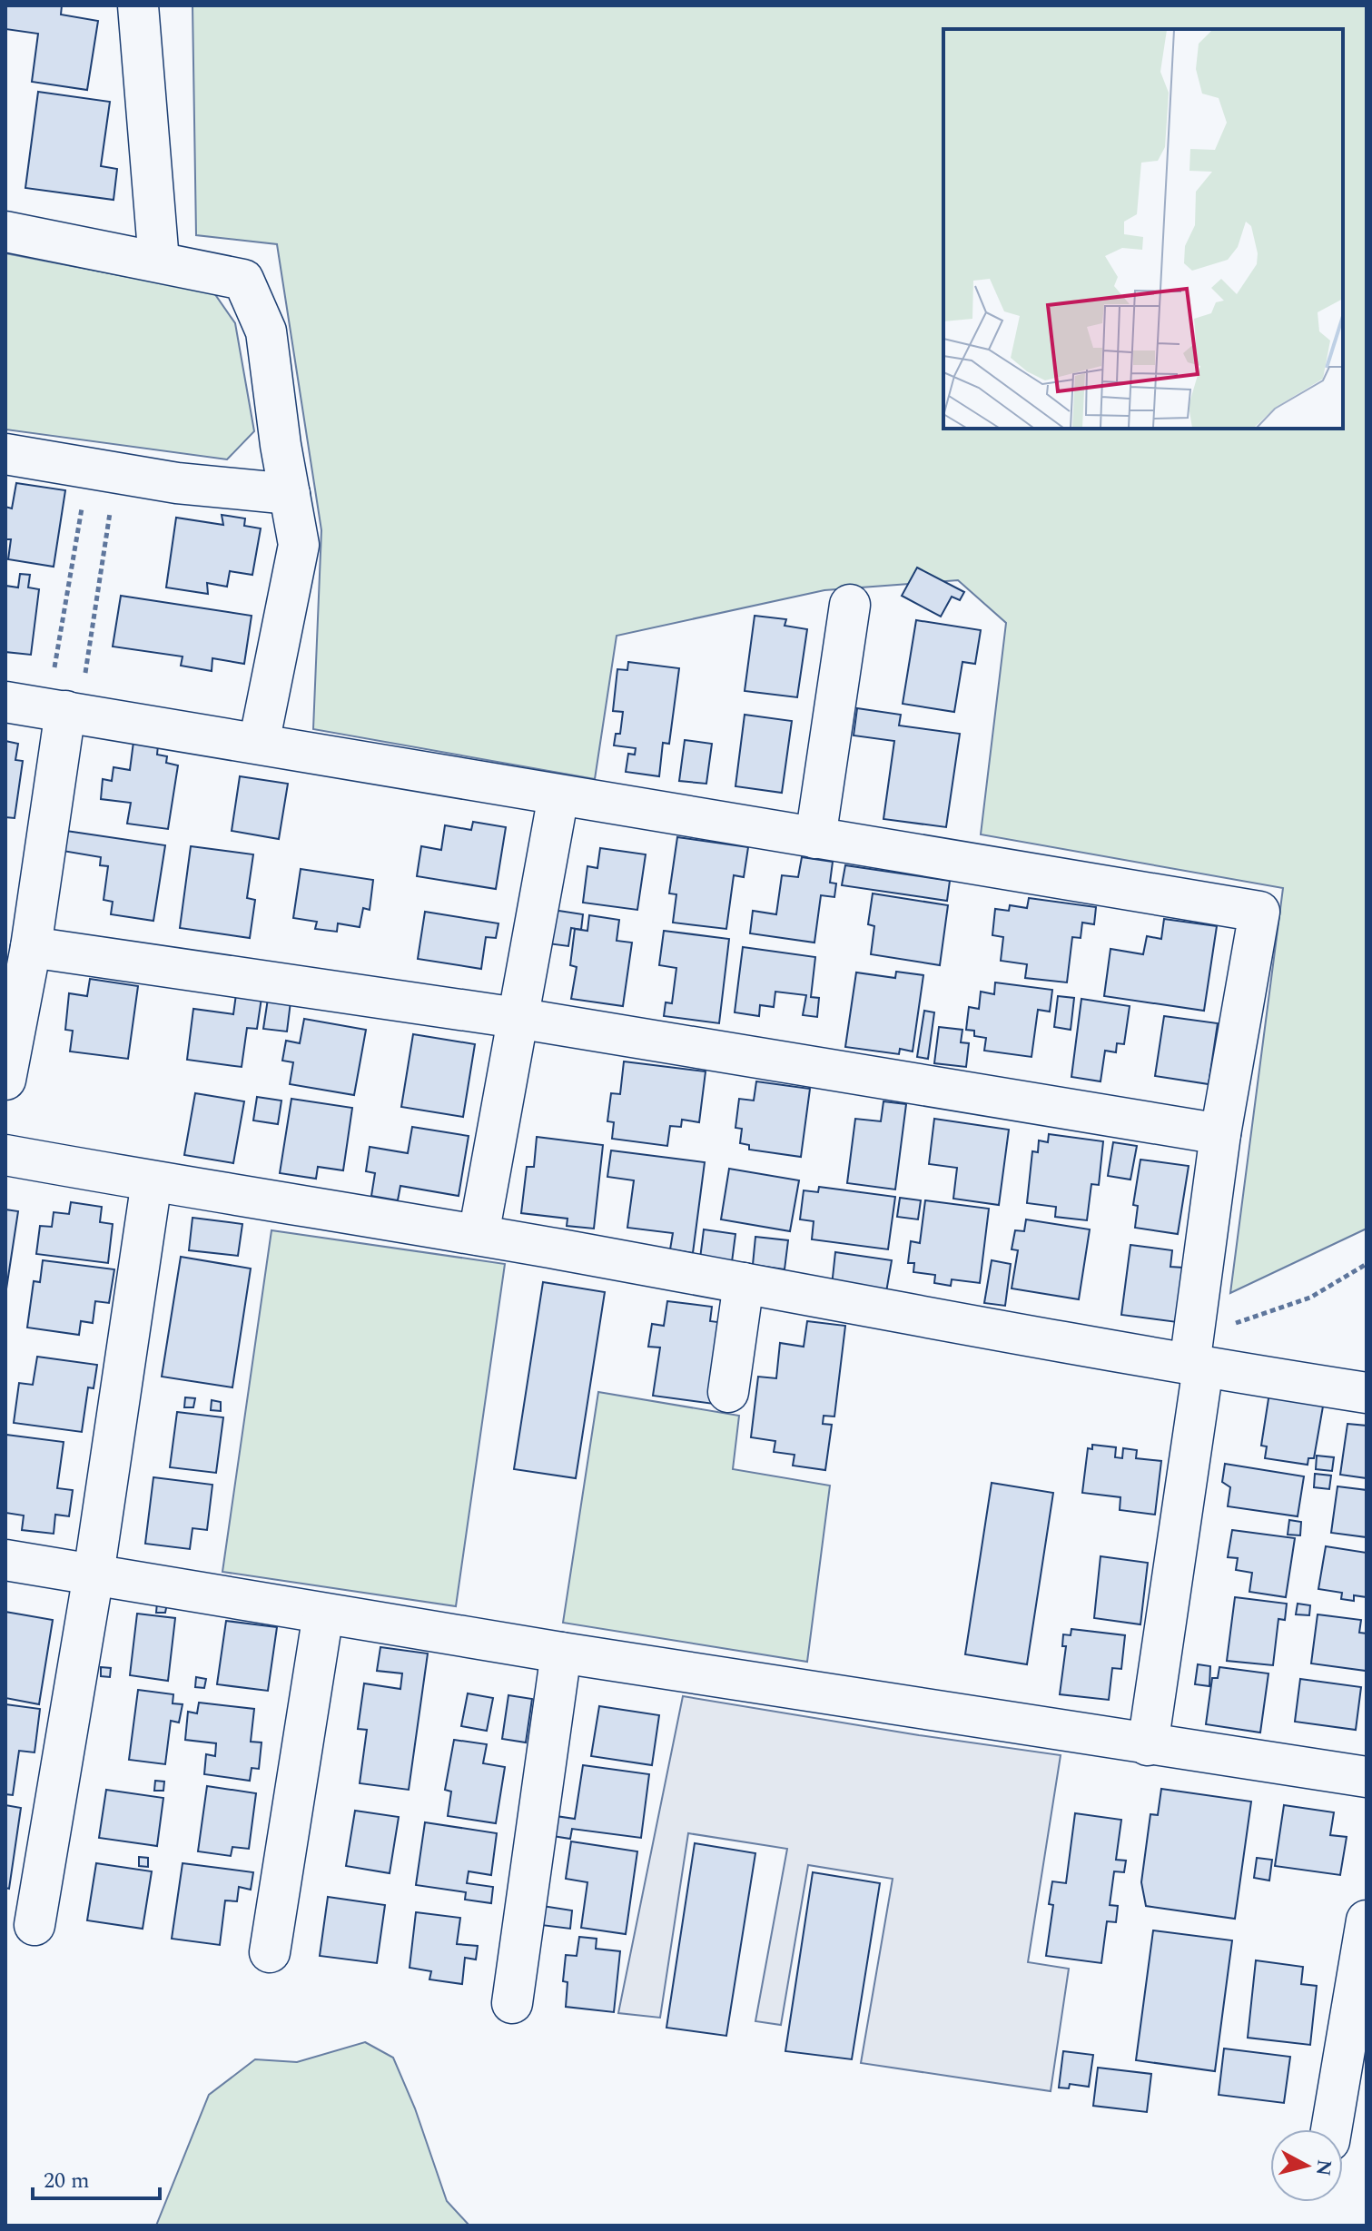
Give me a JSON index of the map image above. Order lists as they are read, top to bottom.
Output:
{
  "scale_bar": "20 m",
  "north": "right"
}
